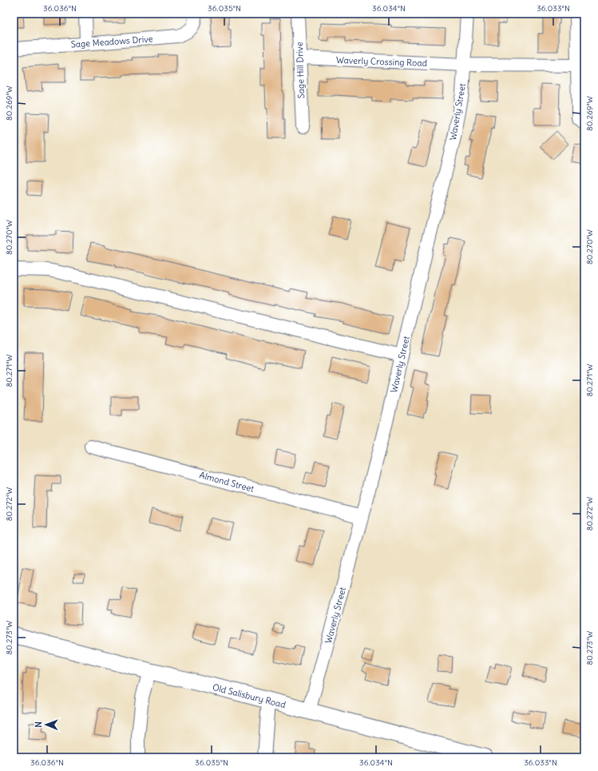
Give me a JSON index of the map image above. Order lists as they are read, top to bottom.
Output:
{
  "streets": {
    "main road": ["Old Salisbury Road"],
    "street": [
      "Sage Meadows Drive",
      "Waverly Crossing Road",
      "Sage Hill Drive",
      "Waverly Street",
      "Almond Street"
    ]
  },
  "crossings": [
    ["Waverly Crossing Road", "Sage Hill Drive"],
    ["Waverly Crossing Road", "Waverly Street"],
    ["Waverly Street", "Almond Street"],
    ["Waverly Street", "Old Salisbury Road"]
  ],
  "north": "left",
  "coordinates": [
    "36.036°N",
    "36.035°N",
    "36.034°N",
    "36.033°N",
    "80.269°W",
    "80.270°W",
    "80.271°W",
    "80.272°W",
    "80.273°W"
  ]
}
